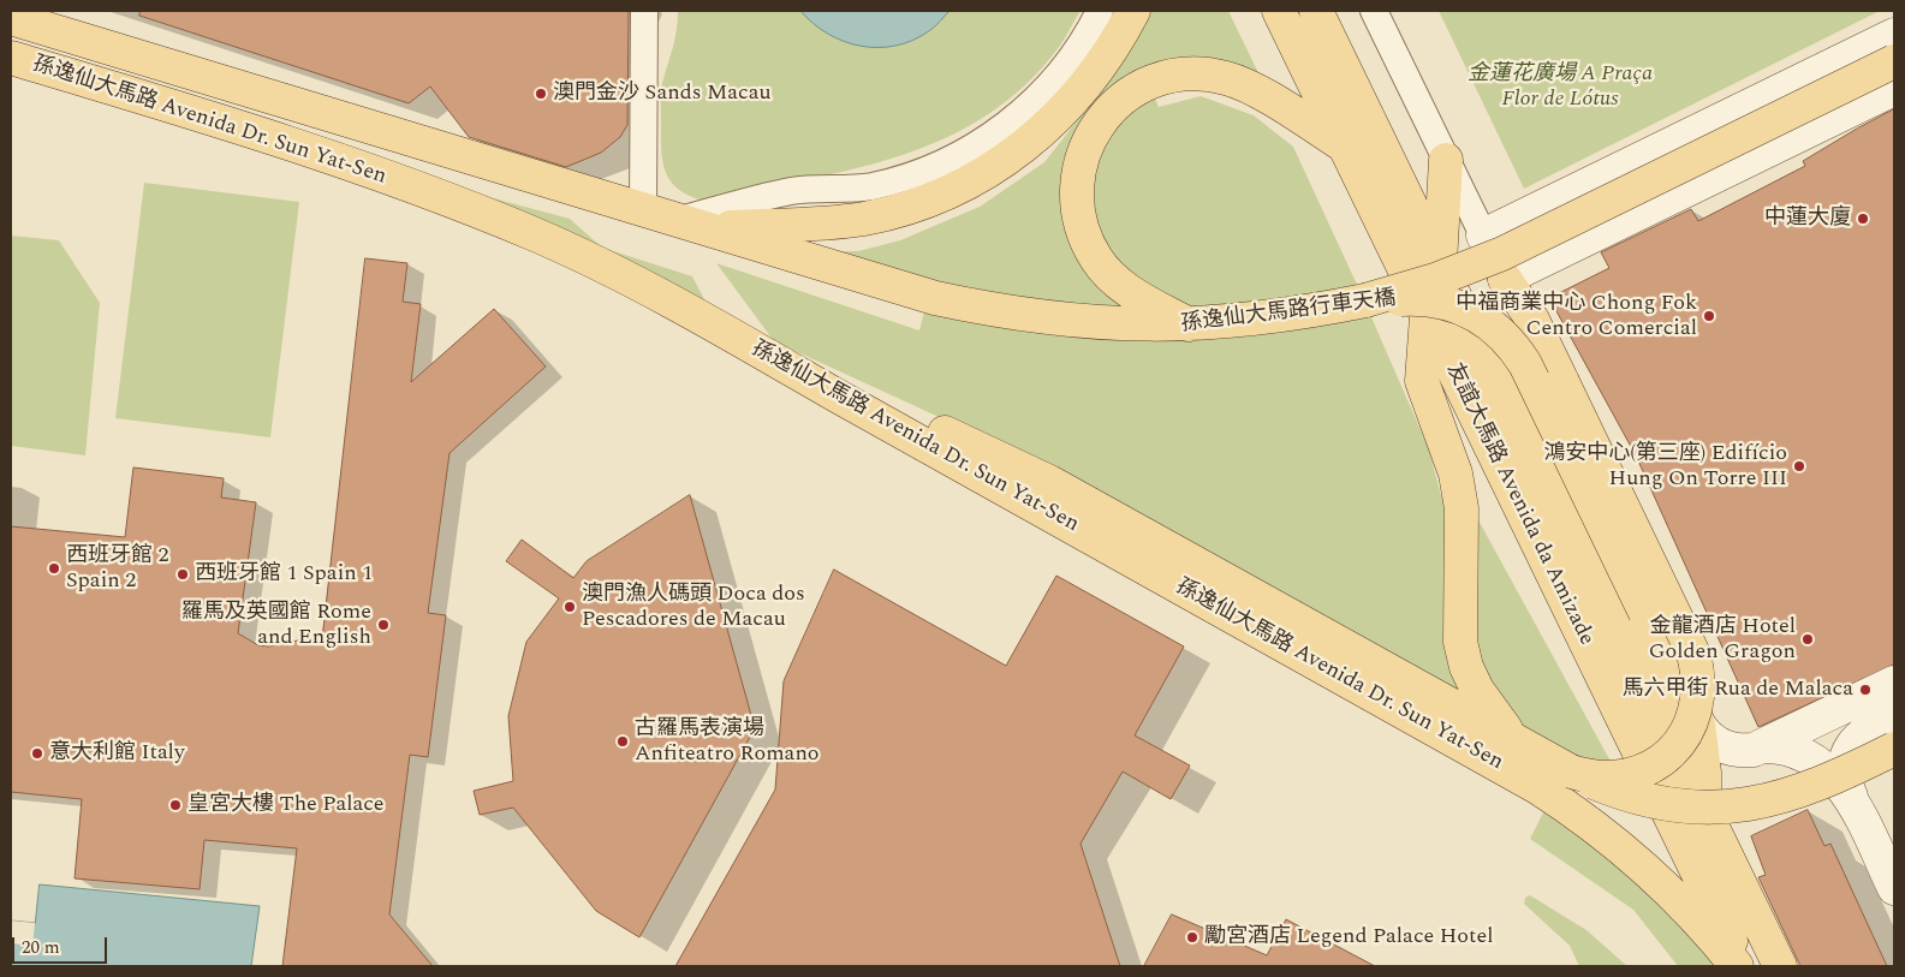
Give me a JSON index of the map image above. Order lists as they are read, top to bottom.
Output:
{
  "streets": {
    "main road": ["孫逸仙大馬路 Avenida Dr. Sun Yat-Sen", "孫逸仙大馬路行車天橋", "友誼大馬路 Avenida da Amizade"]
  },
  "crossings": [
    ["孫逸仙大馬路 Avenida Dr. Sun Yat-Sen", "孫逸仙大馬路行車天橋"]
  ],
  "parks": ["金蓮花廣場 A Praça Flor de Lótus"],
  "places": [
    "澳門金沙 Sands Macau",
    "中蓮大廈",
    "中福商業中心 Chong Fok Centro Comercial",
    "鴻安中心(第三座) Edifício Hung On Torre III",
    "西班牙館 2 Spain 2",
    "西班牙館 1 Spain 1",
    "澳門漁人碼頭 Doca dos Pescadores de Macau",
    "羅馬及英國館 Rome and English",
    "金龍酒店 Hotel Golden Gragon",
    "馬六甲街 Rua de Malaca",
    "古羅馬表演場 Anfiteatro Romano",
    "意大利館 Italy",
    "皇宮大樓 The Palace",
    "勵宮酒店 Legend Palace Hotel"
  ],
  "scale_bar": "20 m"
}
